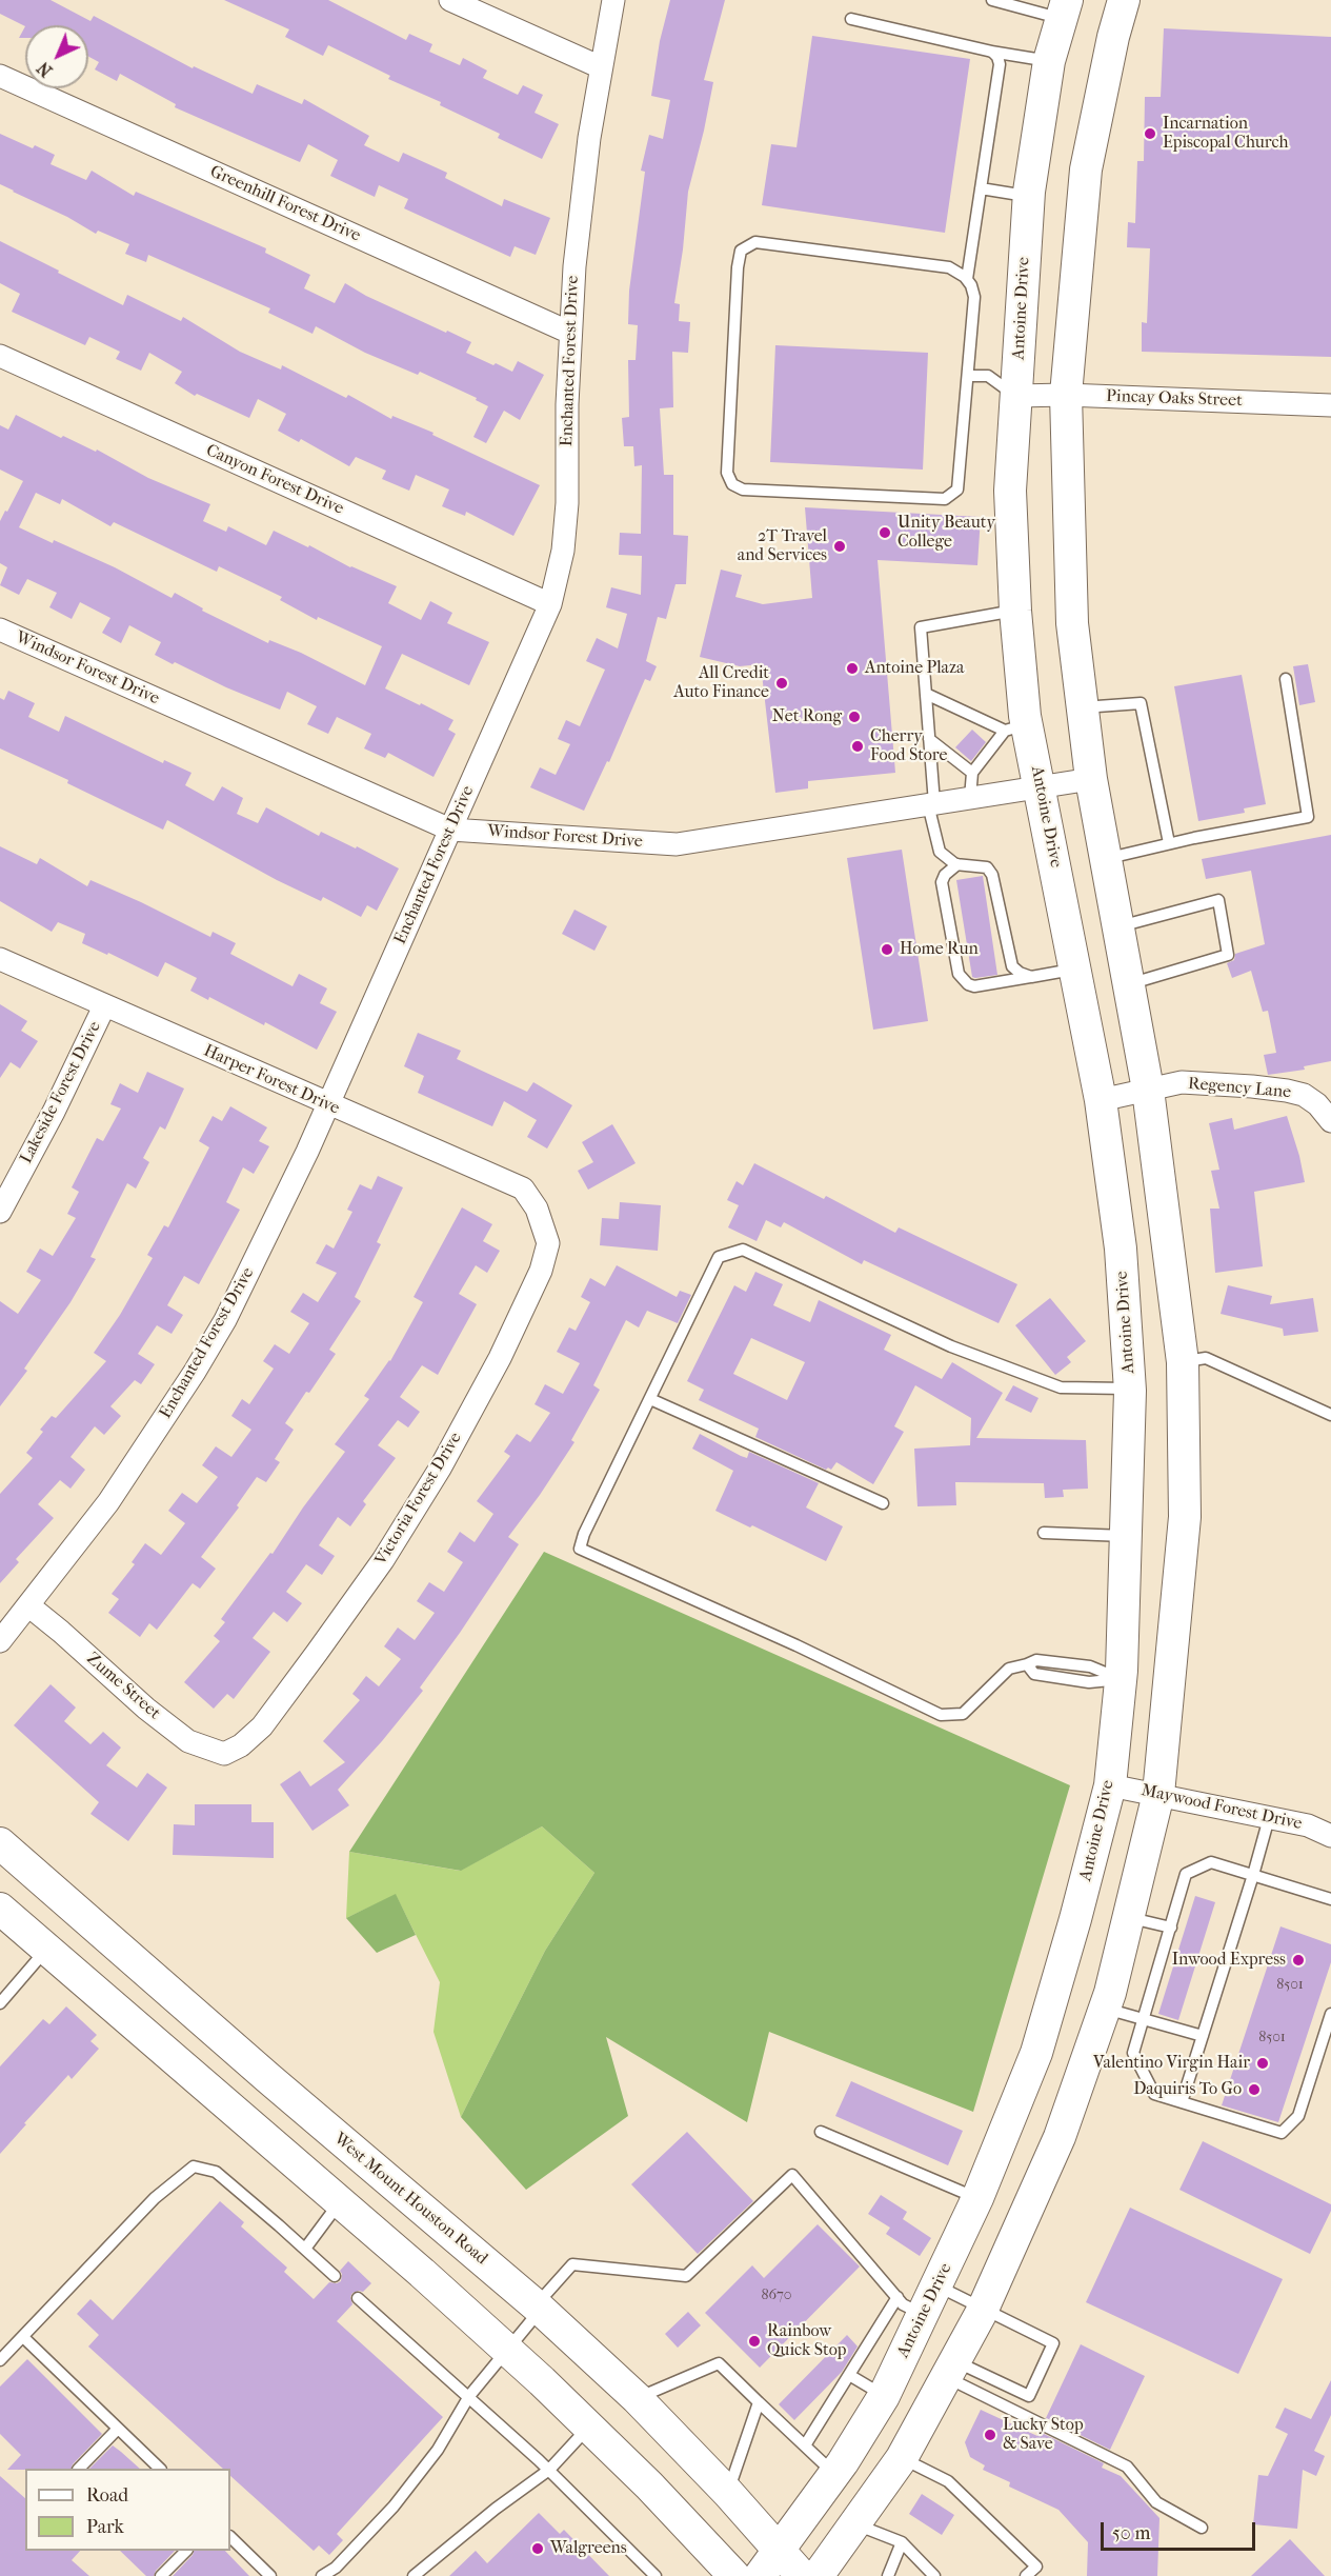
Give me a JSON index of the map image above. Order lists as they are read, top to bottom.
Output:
{
  "streets": {
    "main road": ["Antoine Drive", "West Mount Houston Road"],
    "street": [
      "Greenhill Forest Drive",
      "Enchanted Forest Drive",
      "Pincay Oaks Street",
      "Canyon Forest Drive",
      "Windsor Forest Drive",
      "Harper Forest Drive",
      "Regency Lane",
      "Lakeside Forest Drive",
      "Victoria Forest Drive",
      "Zume Street",
      "Maywood Forest Drive"
    ]
  },
  "crossings": [
    ["Greenhill Forest Drive", "Enchanted Forest Drive"],
    ["Antoine Drive", "Pincay Oaks Street"],
    ["Antoine Drive", "Windsor Forest Drive"],
    ["Antoine Drive", "Regency Lane"],
    ["Antoine Drive", "Maywood Forest Drive"],
    ["Antoine Drive", "West Mount Houston Road"],
    ["Enchanted Forest Drive", "Canyon Forest Drive"],
    ["Enchanted Forest Drive", "Windsor Forest Drive"],
    ["Enchanted Forest Drive", "Harper Forest Drive"],
    ["Enchanted Forest Drive", "Zume Street"],
    ["Harper Forest Drive", "Lakeside Forest Drive"],
    ["Harper Forest Drive", "Victoria Forest Drive"],
    ["Victoria Forest Drive", "Zume Street"]
  ],
  "places": [
    "Incarnation Episcopal Church",
    "Unity Beauty College",
    "2T Travel and Services",
    "Antoine Plaza",
    "All Credit Auto Finance",
    "Net Rong",
    "Cherry Food Store",
    "Home Run",
    "Inwood Express",
    "Valentino Virgin Hair",
    "Daquiris To Go",
    "Rainbow Quick Stop",
    "Lucky Stop & Save",
    "Walgreens"
  ],
  "house_numbers": ["8501", "8501", "8670"],
  "legend": ["Road", "Park"],
  "scale_bar": "50 m",
  "north": "bottom left"
}
